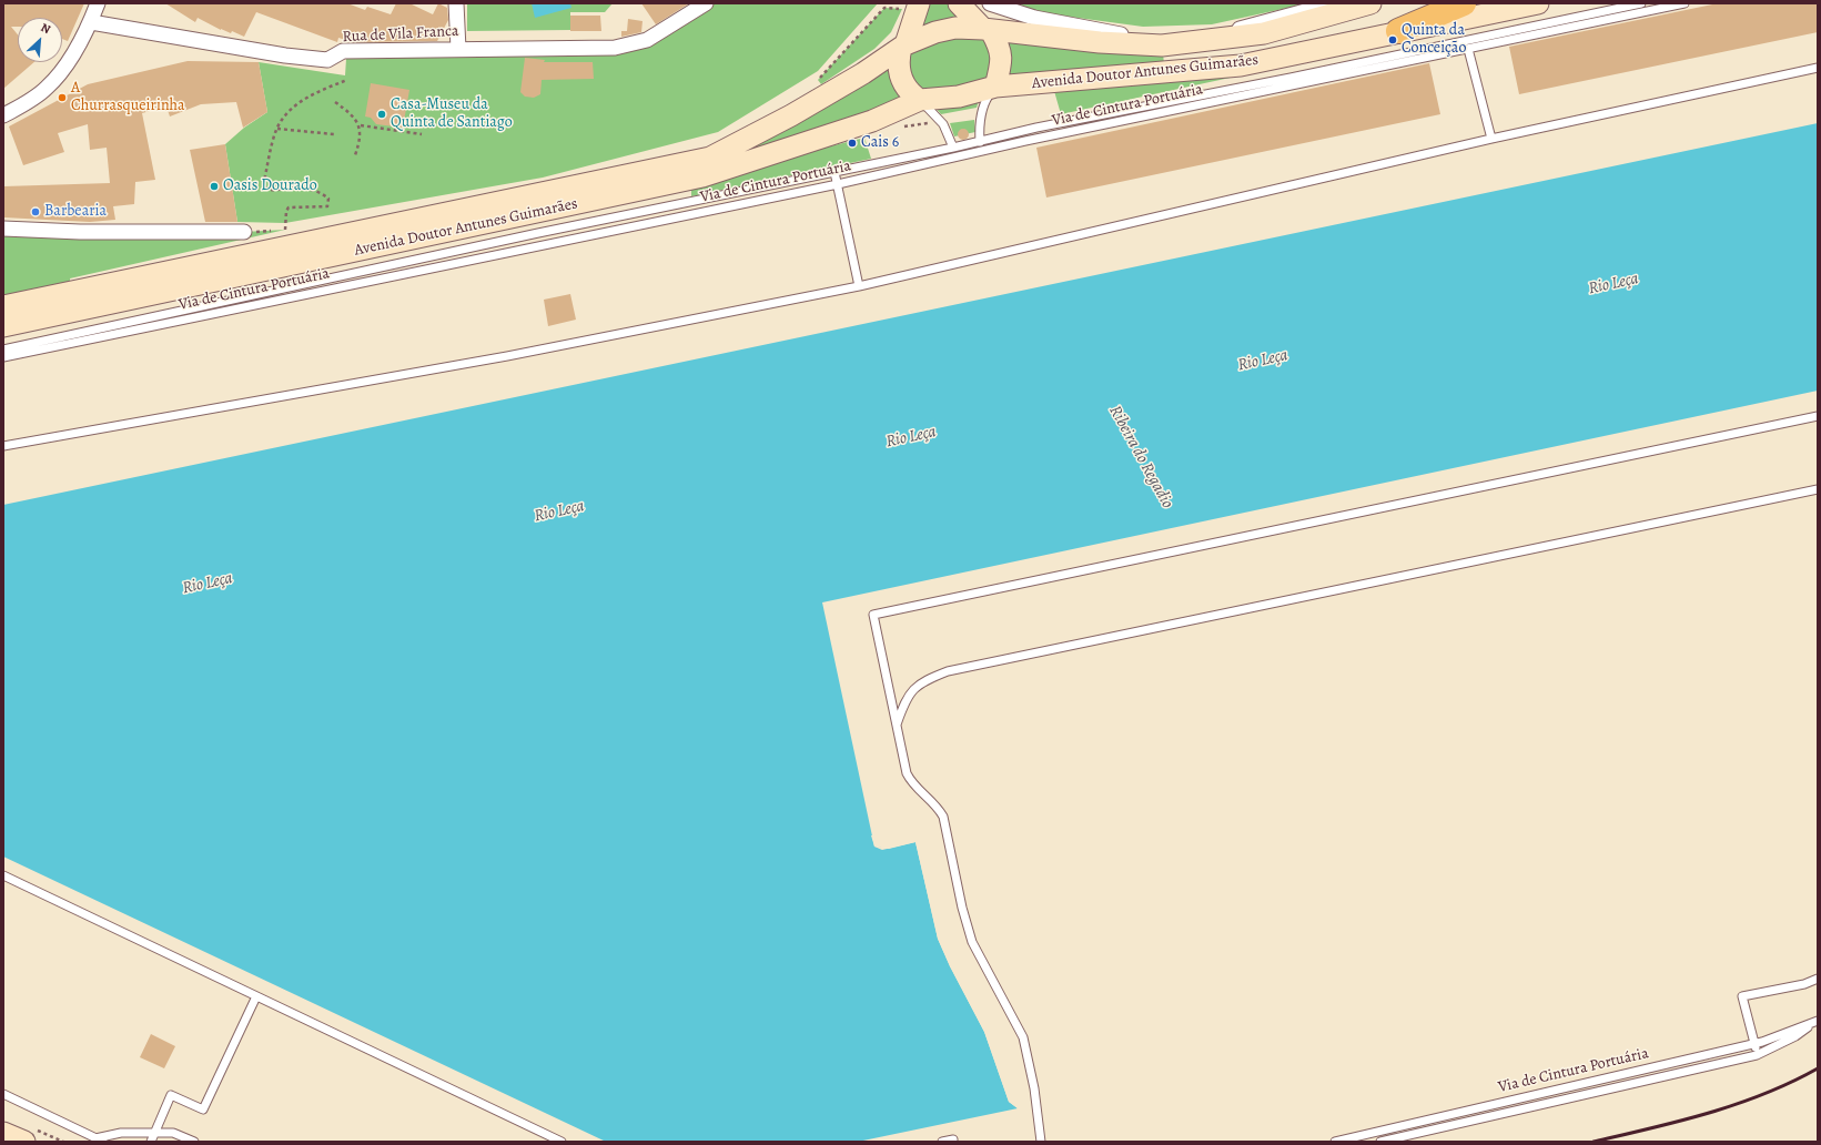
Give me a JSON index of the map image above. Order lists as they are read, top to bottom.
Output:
{
  "streets": {
    "main road": ["Avenida Doutor Antunes Guimarães"],
    "street": ["Rua de Vila Franca"],
    "lane": ["Via de Cintura Portuária"]
  },
  "water": ["Rio Leça", "Ribeira do Regadio"],
  "places": [
    "Quinta da Conceição",
    "A Churrasqueirinha",
    "Casa-Museu da Quinta de Santiago",
    "Cais 6",
    "Oasis Dourado",
    "Barbearia"
  ],
  "north": "top right"
}
